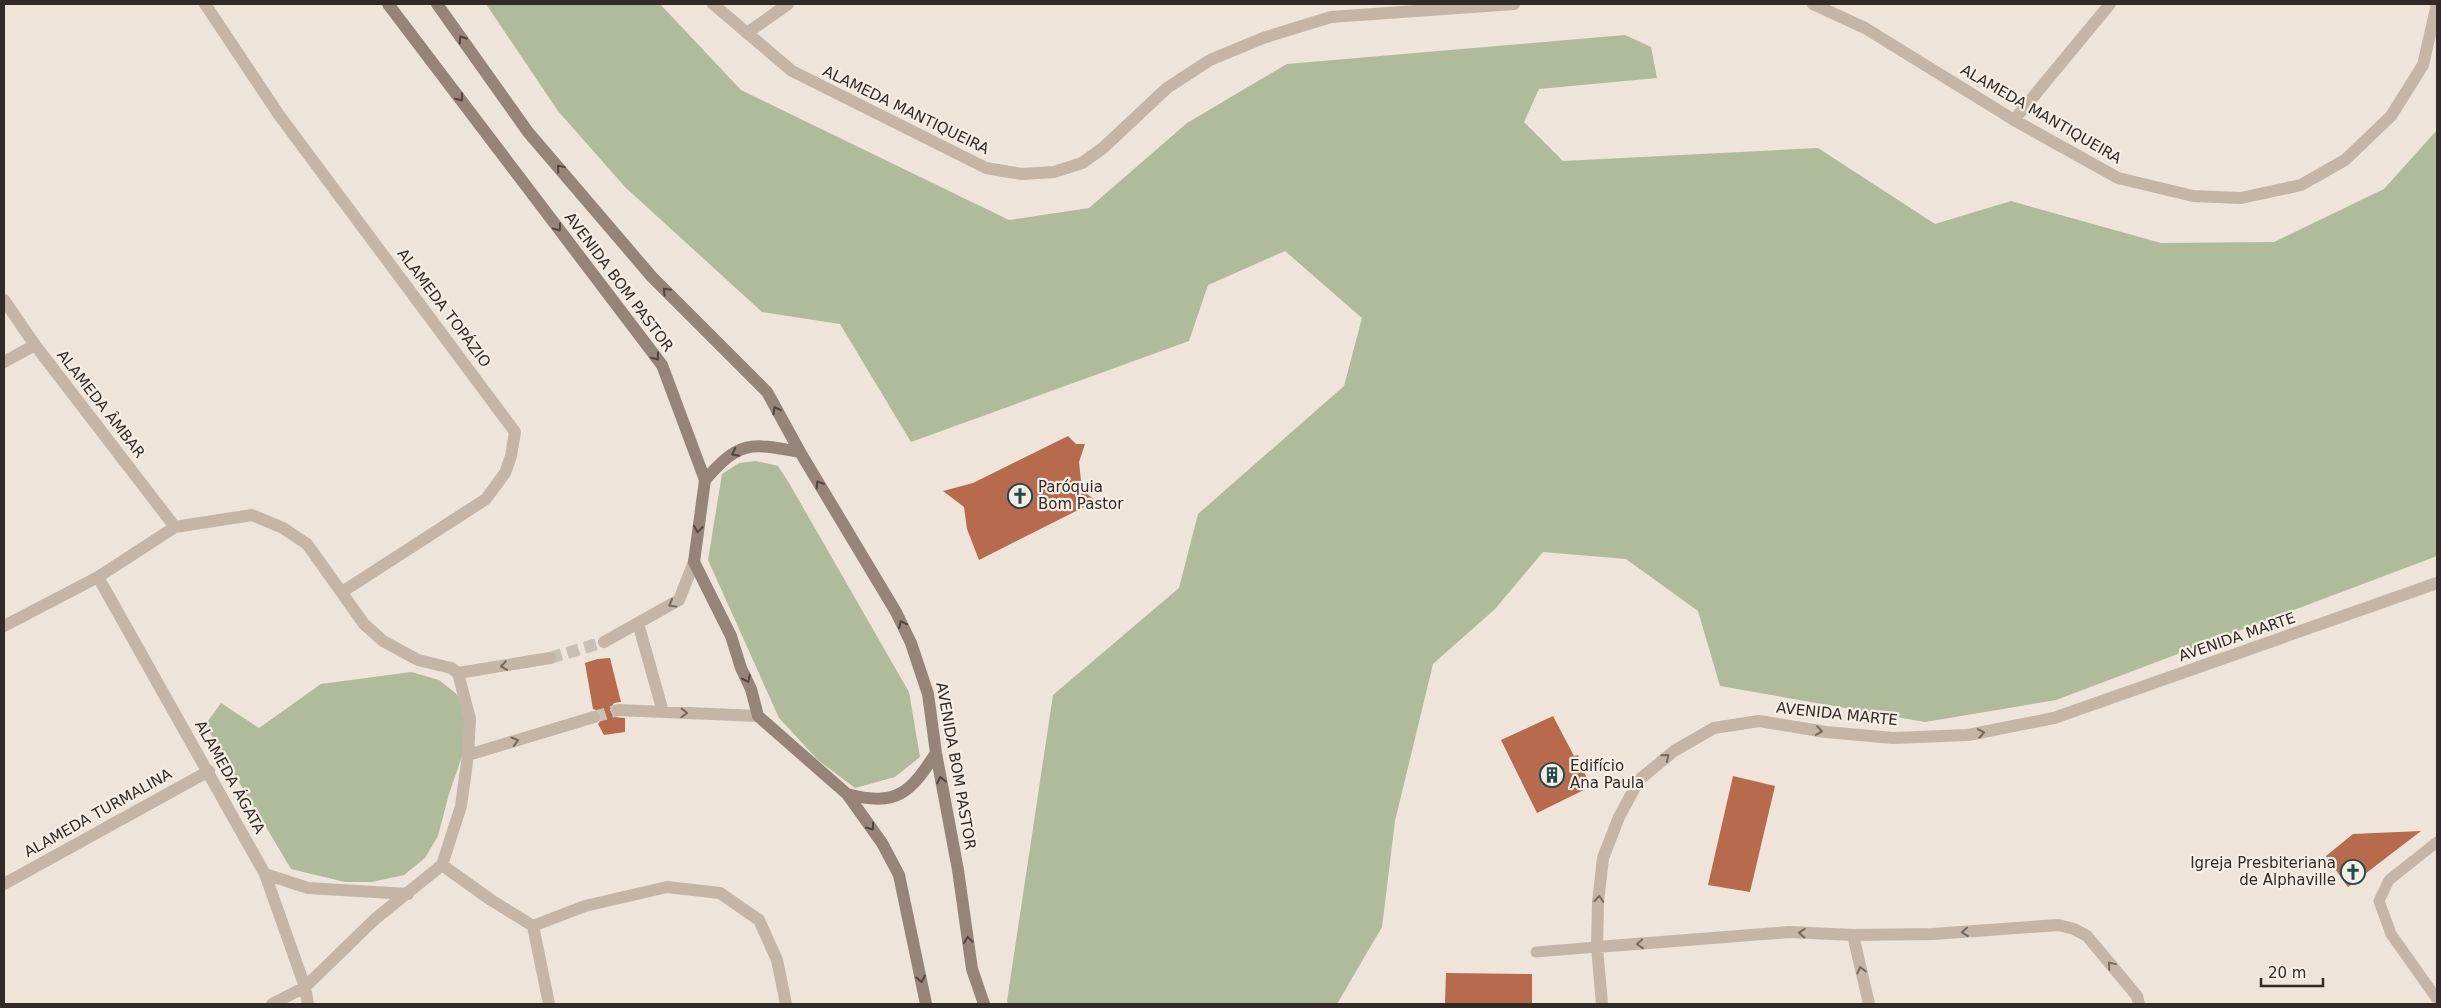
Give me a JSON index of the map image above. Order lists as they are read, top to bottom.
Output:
{
  "streets": {
    "street": [
      "ALAMEDA MANTIQUEIRA",
      "AVENIDA BOM PASTOR",
      "ALAMEDA TOPÁZIO",
      "ALAMEDA ÂMBAR",
      "AVENIDA MARTE",
      "ALAMEDA ÁGATA",
      "ALAMEDA TURMALINA"
    ]
  },
  "crossings": [
    ["ALAMEDA ÁGATA", "ALAMEDA TURMALINA"]
  ],
  "one_way": ["AVENIDA MARTE"],
  "places": {
    "church": ["Paróquia Bom Pastor", "Igreja Presbiteriana de Alphaville"],
    "building": ["Edifício Ana Paula"]
  },
  "scale_bar": "20 m"
}
